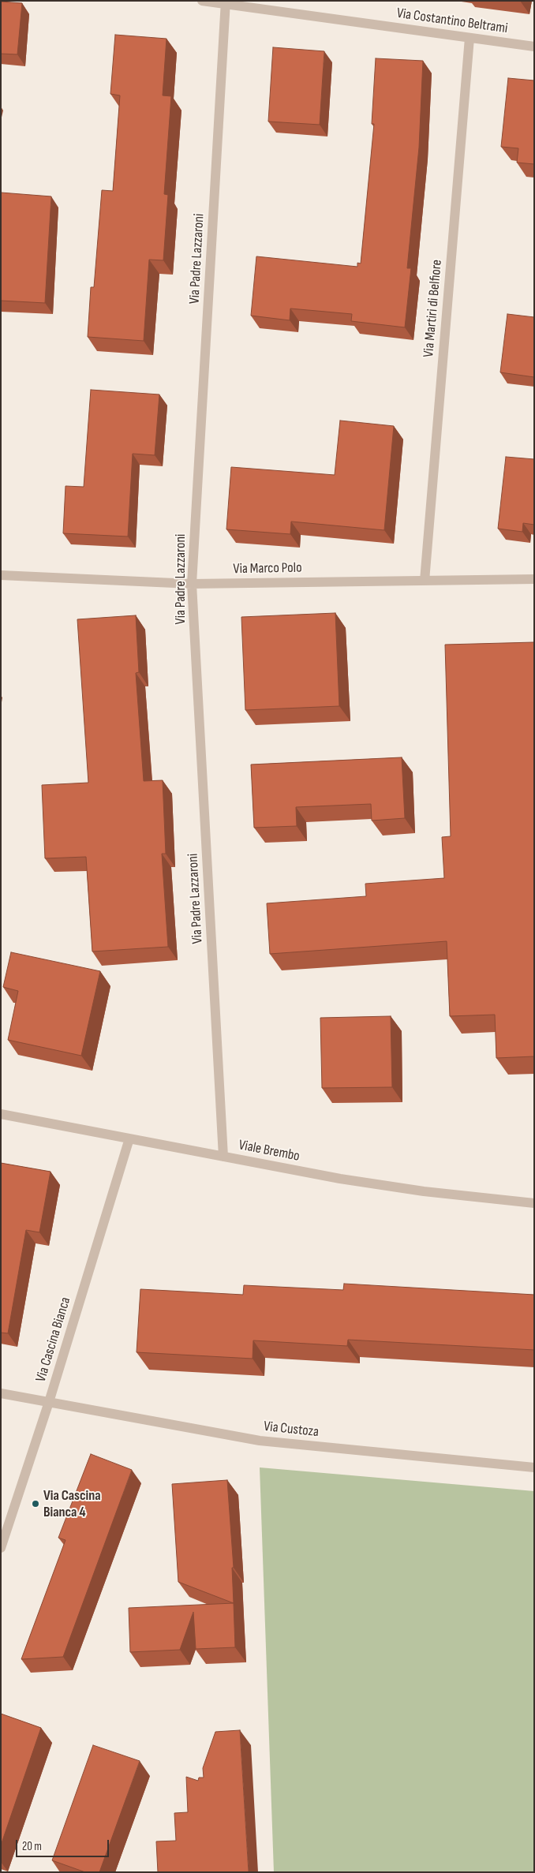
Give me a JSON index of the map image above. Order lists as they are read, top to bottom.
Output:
{
  "streets": {
    "street": [
      "Via Costantino Beltrami",
      "Via Padre Lazzaroni",
      "Via Martiri di Belfiore",
      "Via Marco Polo",
      "Viale Brembo",
      "Via Cascina Bianca",
      "Via Custoza"
    ]
  },
  "crossings": [
    ["Via Costantino Beltrami", "Via Padre Lazzaroni"],
    ["Via Costantino Beltrami", "Via Martiri di Belfiore"],
    ["Via Padre Lazzaroni", "Via Marco Polo"],
    ["Via Padre Lazzaroni", "Viale Brembo"],
    ["Via Martiri di Belfiore", "Via Marco Polo"],
    ["Viale Brembo", "Via Cascina Bianca"],
    ["Via Cascina Bianca", "Via Custoza"]
  ],
  "places": ["Via Cascina Bianca 4"],
  "scale_bar": "20 m"
}
